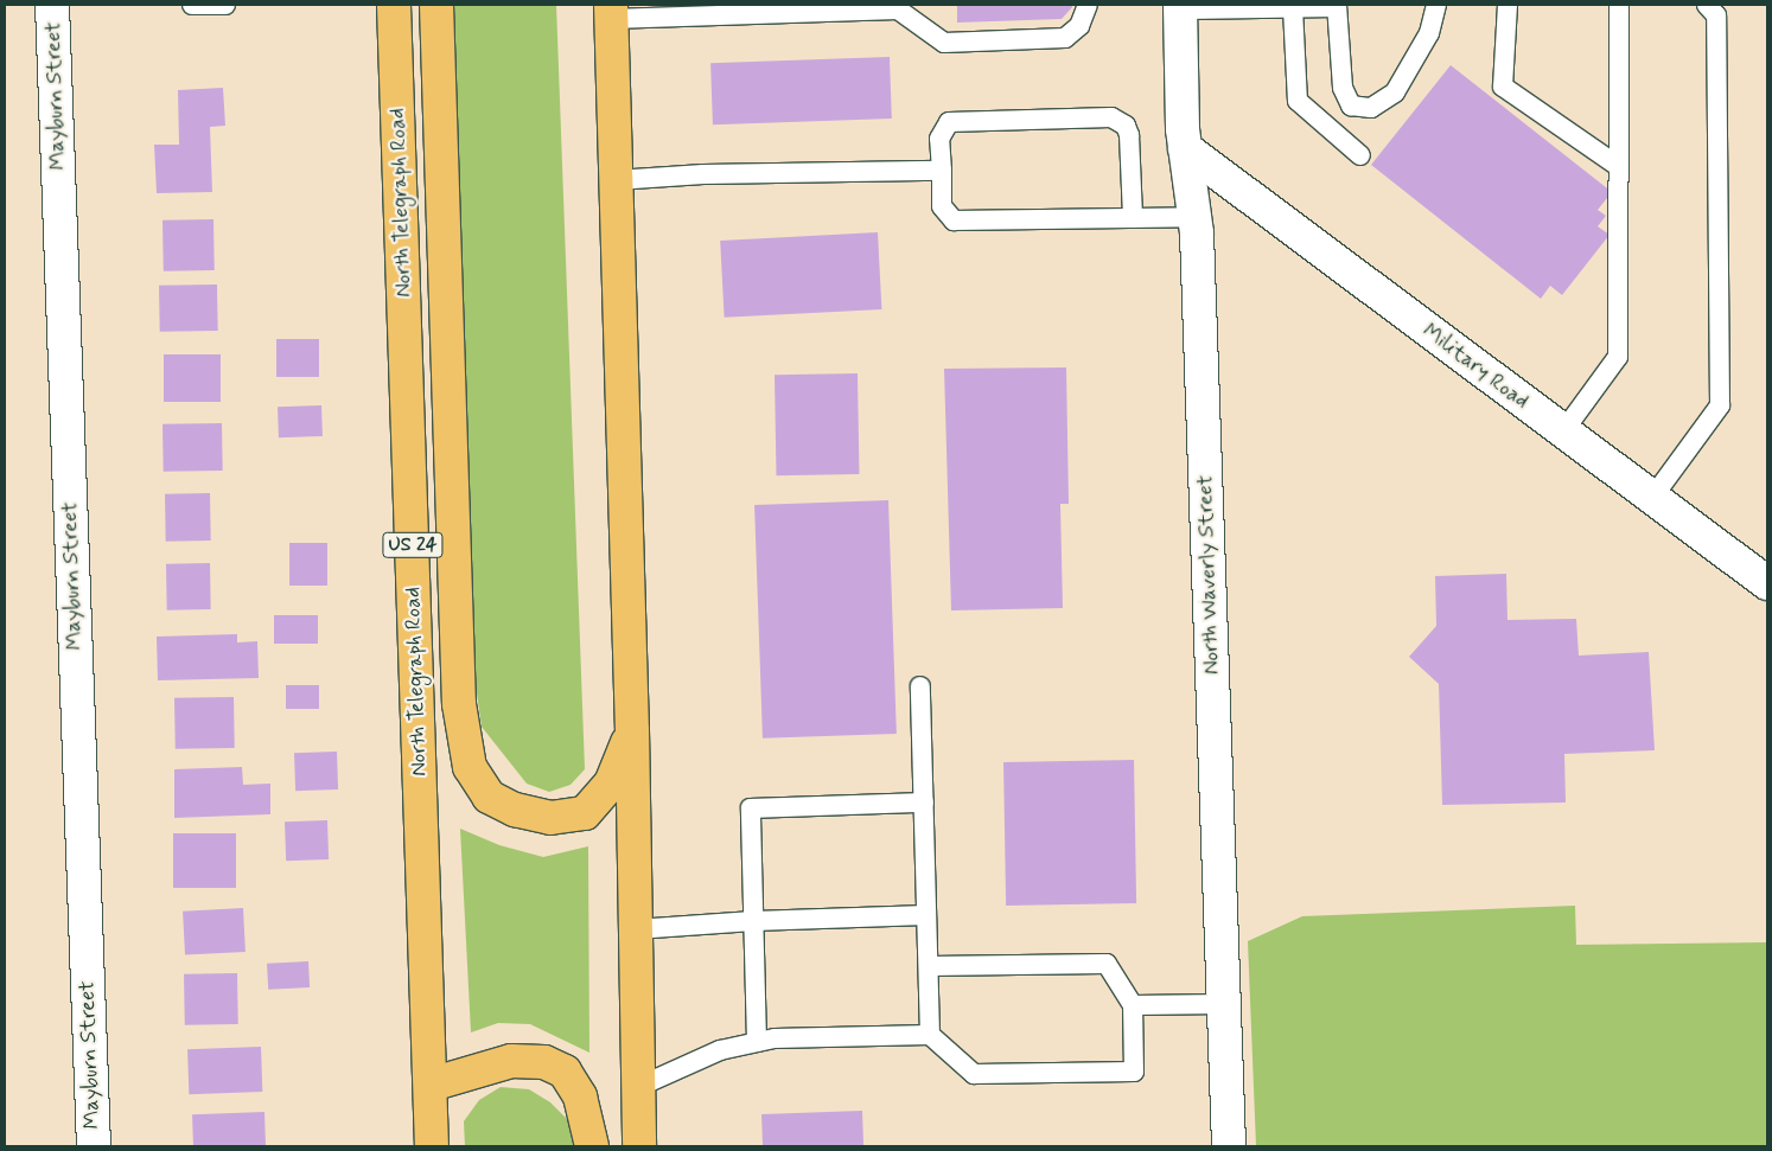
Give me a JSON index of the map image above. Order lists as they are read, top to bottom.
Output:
{
  "streets": {
    "main road": ["North Telegraph Road", "US 24"],
    "street": ["Mayburn Street", "Military Road", "North Waverly Street"]
  },
  "crossings": [
    ["Military Road", "North Waverly Street"]
  ]
}
